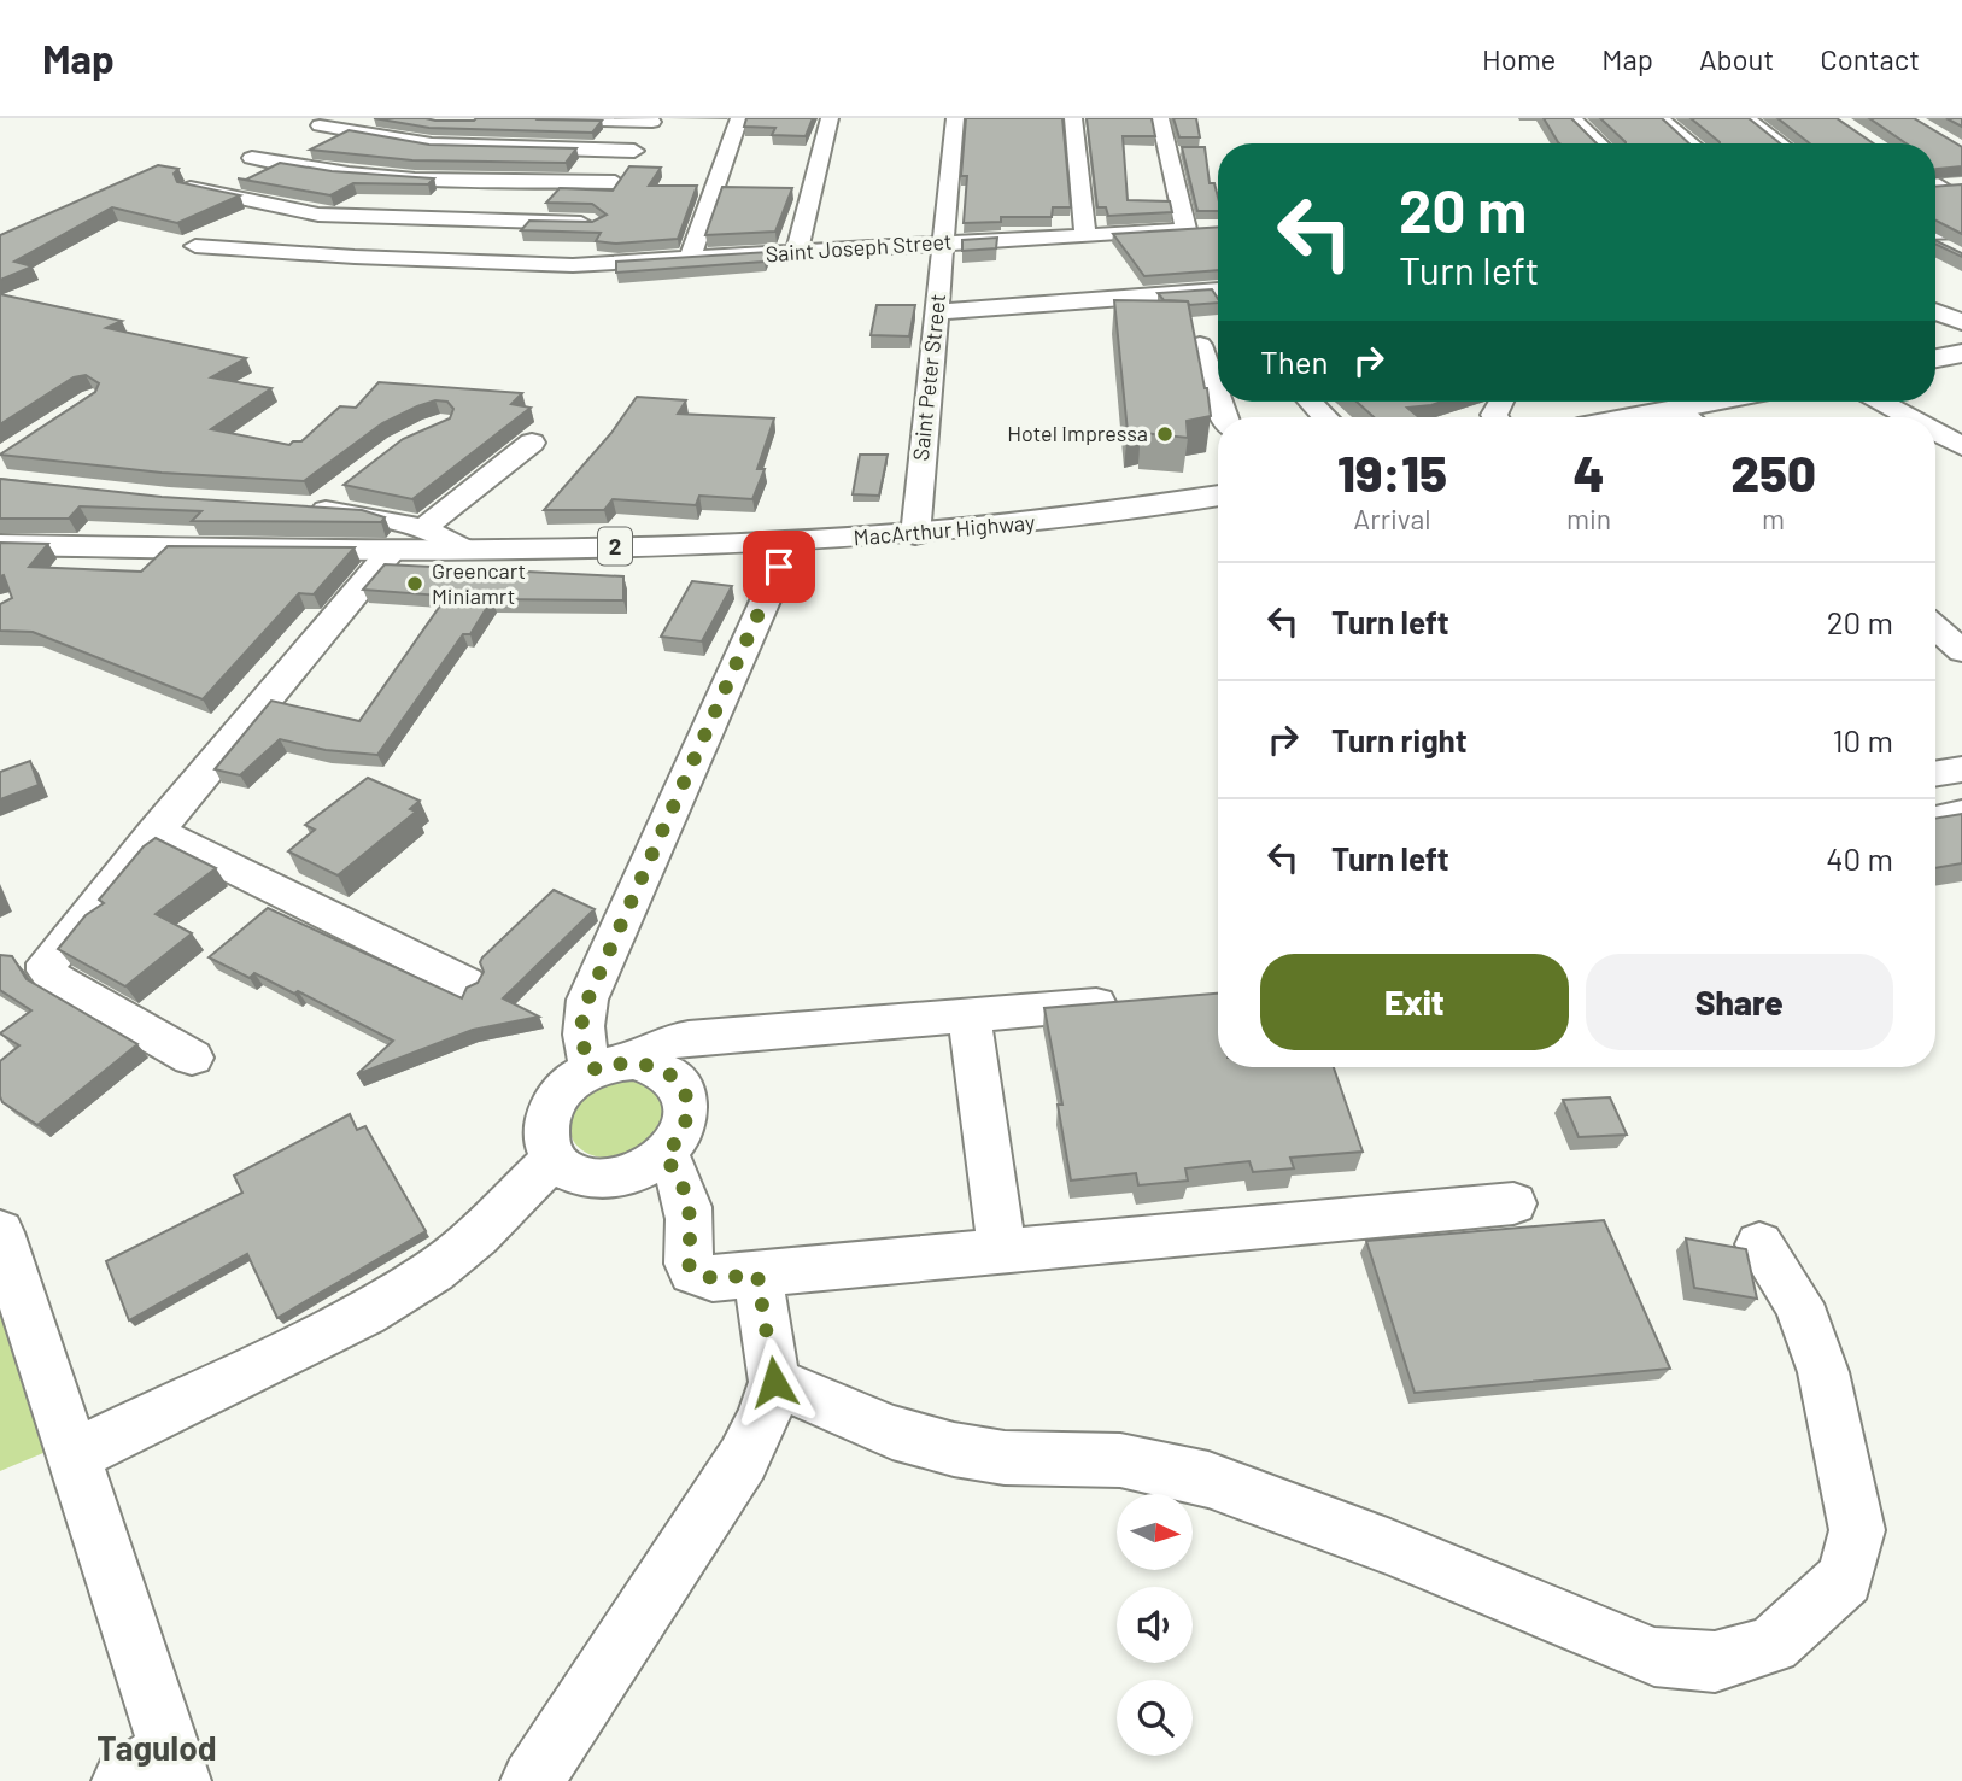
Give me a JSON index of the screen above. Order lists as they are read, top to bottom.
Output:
{
  "streets": {
    "highway": ["MacArthur Highway", "2"],
    "street": ["Saint Joseph Street", "Saint Peter Street"]
  },
  "crossings": [
    ["Saint Joseph Street", "Saint Peter Street"],
    ["Saint Peter Street", "MacArthur Highway"]
  ],
  "districts": ["Tagulod"],
  "places": ["Hotel Impressa", "Greencart Miniamrt"],
  "north": "right",
  "page": {
    "header": "Map",
    "nav": [
      "Home",
      "Map",
      "About",
      "Contact"
    ],
    "turn": ["20 m", "Turn left"],
    "then": "Then",
    "eta": [
      "19:15",
      "Arrival",
      "4",
      "min",
      "250",
      "m"
    ],
    "list": [
      {
        "name": "Turn left",
        "value": "20 m"
      },
      {
        "name": "Turn right",
        "value": "10 m"
      },
      {
        "name": "Turn left",
        "value": "40 m"
      }
    ],
    "buttons": ["Exit", "Share"]
  }
}
